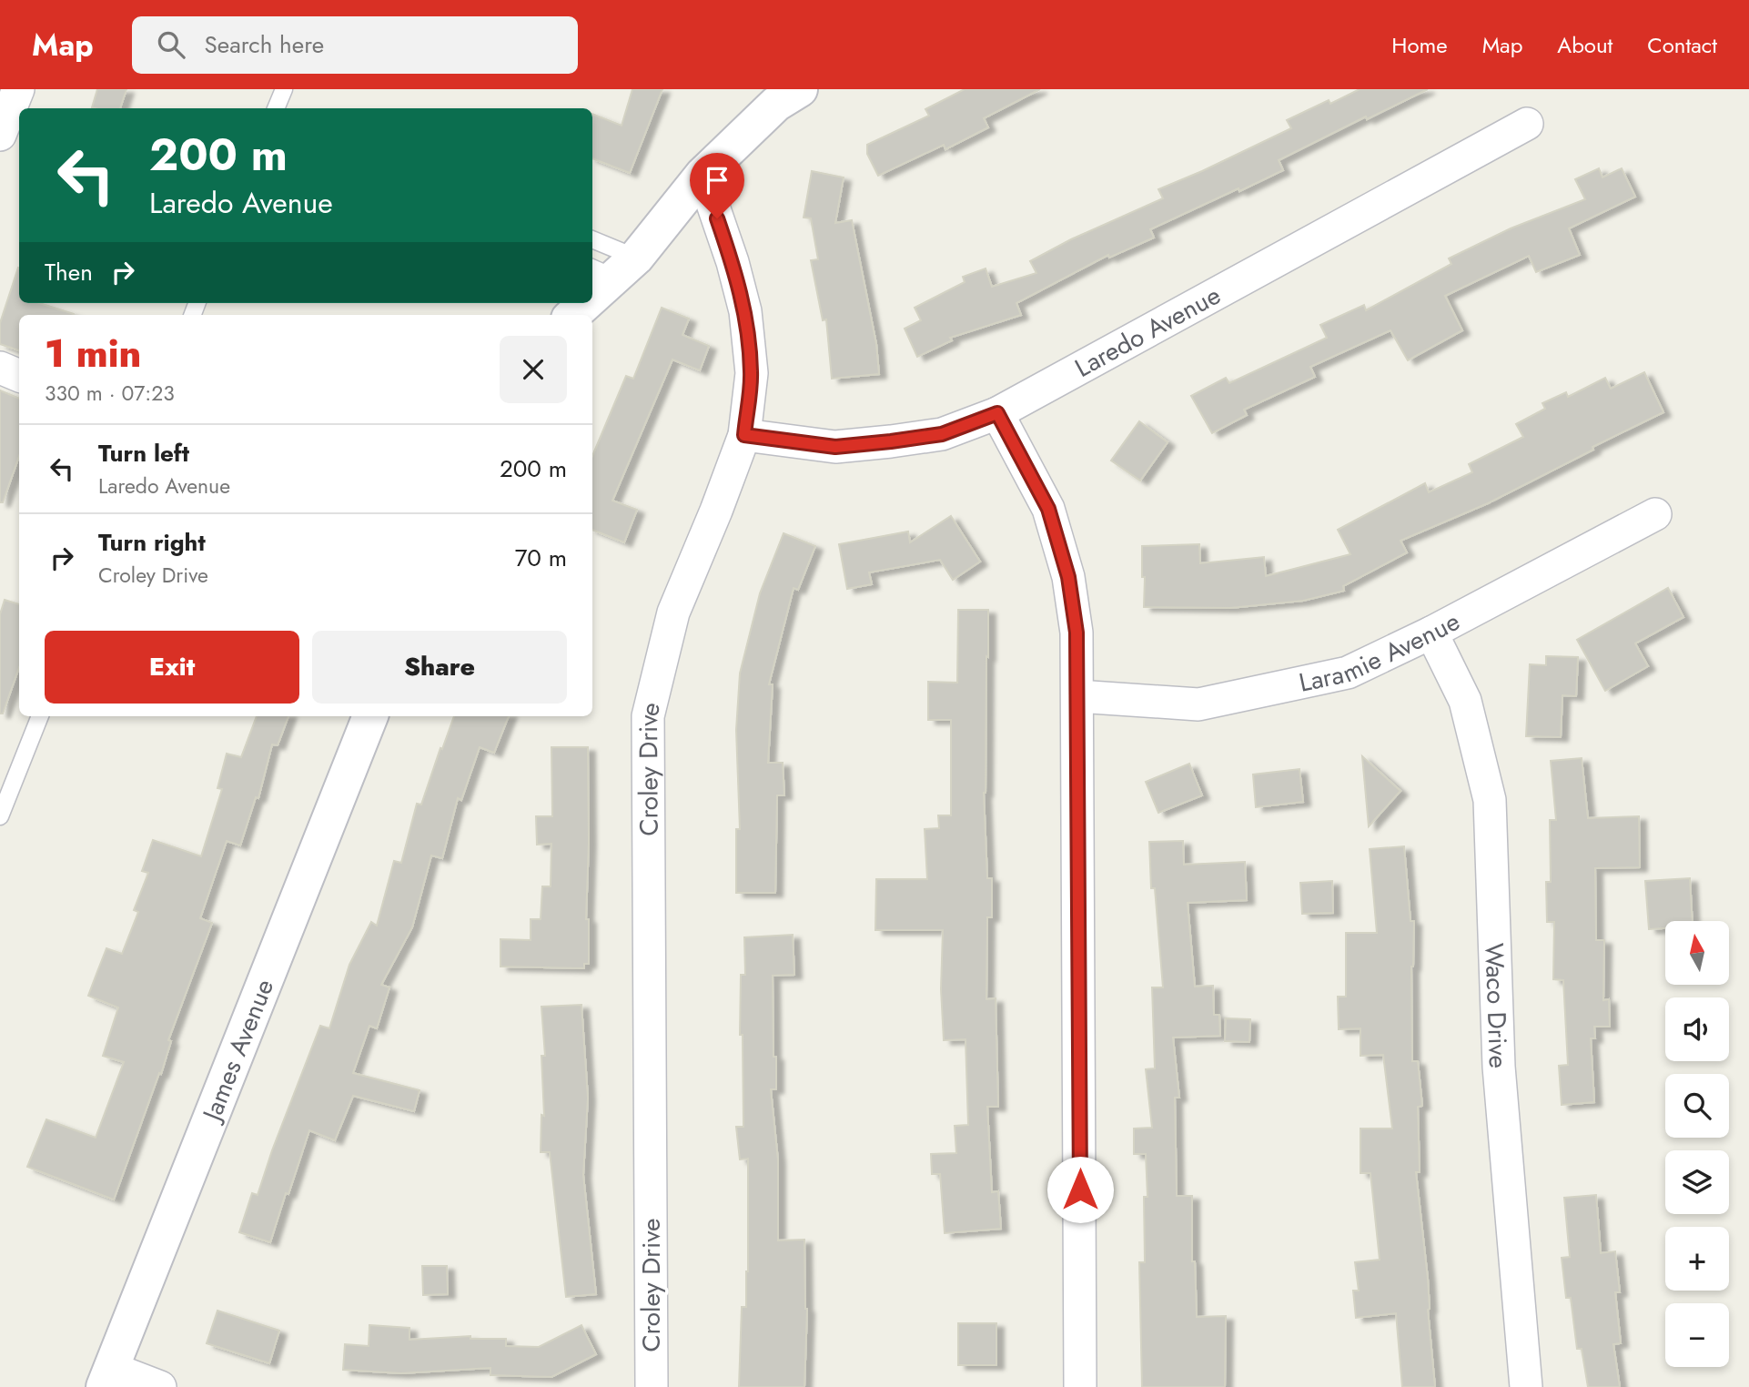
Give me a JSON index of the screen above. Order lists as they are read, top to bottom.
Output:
{
  "streets": {
    "street": [
      "Laredo Avenue",
      "Laramie Avenue",
      "Croley Drive",
      "Waco Drive",
      "James Avenue"
    ]
  },
  "crossings": [
    ["Laredo Avenue", "Croley Drive"],
    ["Laramie Avenue", "Waco Drive"]
  ],
  "north": "top",
  "page": {
    "header": "Map",
    "search": "Search here",
    "nav": [
      "Home",
      "Map",
      "About",
      "Contact"
    ],
    "turn": ["200 m", "Laredo Avenue"],
    "then": "Then",
    "heading": ["1 min", "330 m · 07:23"],
    "list": [
      {
        "name": "Turn left",
        "note": "Laredo Avenue",
        "value": "200 m"
      },
      {
        "name": "Turn right",
        "note": "Croley Drive",
        "value": "70 m"
      }
    ],
    "buttons": ["Exit", "Share"],
    "map_buttons": ["+", "−"]
  }
}
